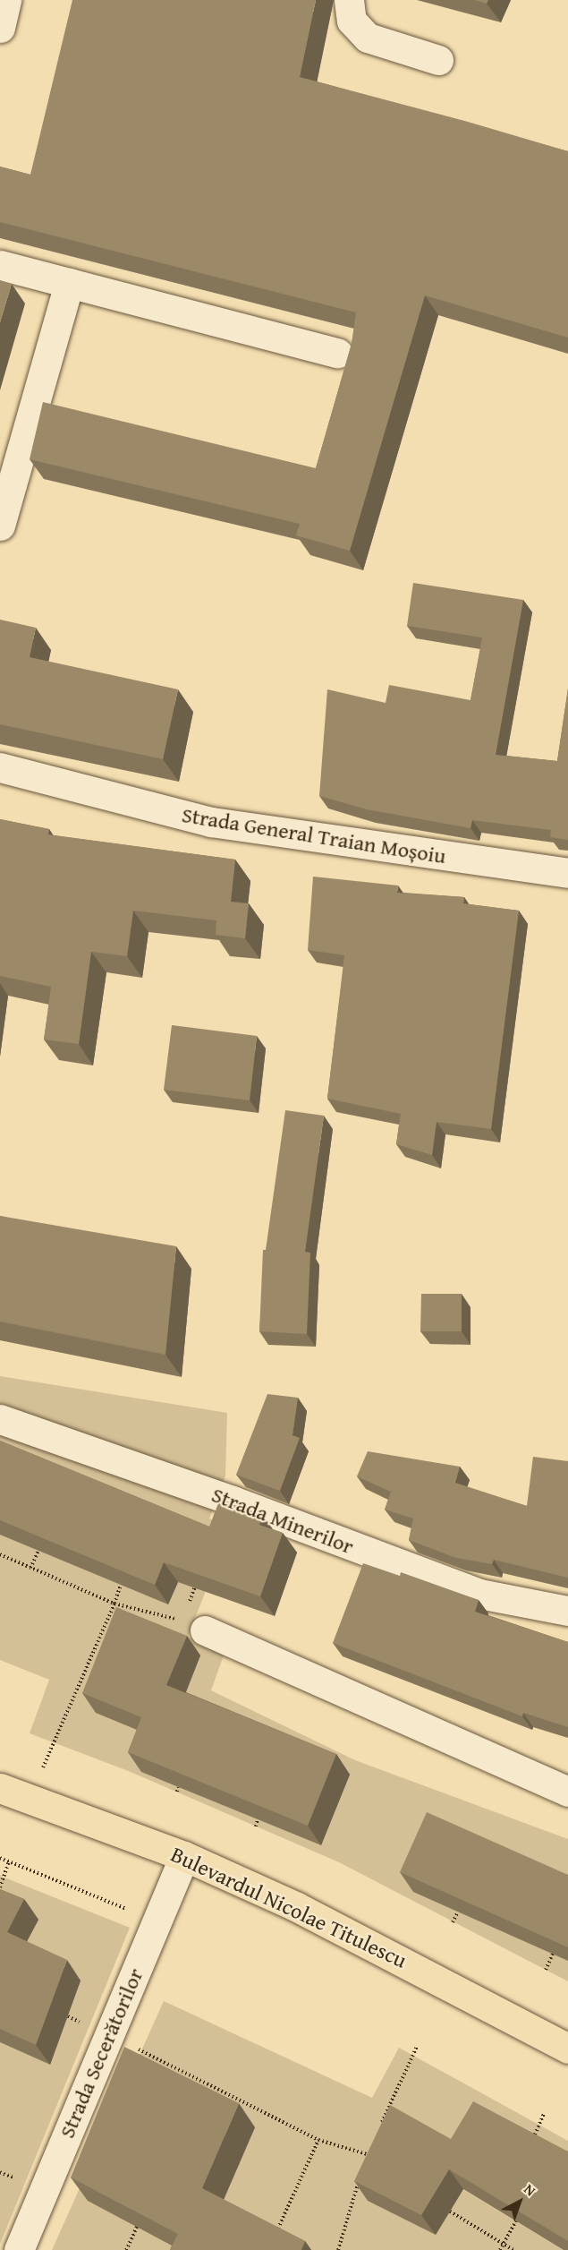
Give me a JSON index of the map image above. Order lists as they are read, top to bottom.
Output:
{
  "streets": {
    "main road": ["Bulevardul Nicolae Titulescu"],
    "street": ["Strada General Traian Moșoiu", "Strada Minerilor", "Strada Secerătorilor"]
  },
  "crossings": [
    ["Bulevardul Nicolae Titulescu", "Strada Secerătorilor"]
  ],
  "north": "top right"
}
